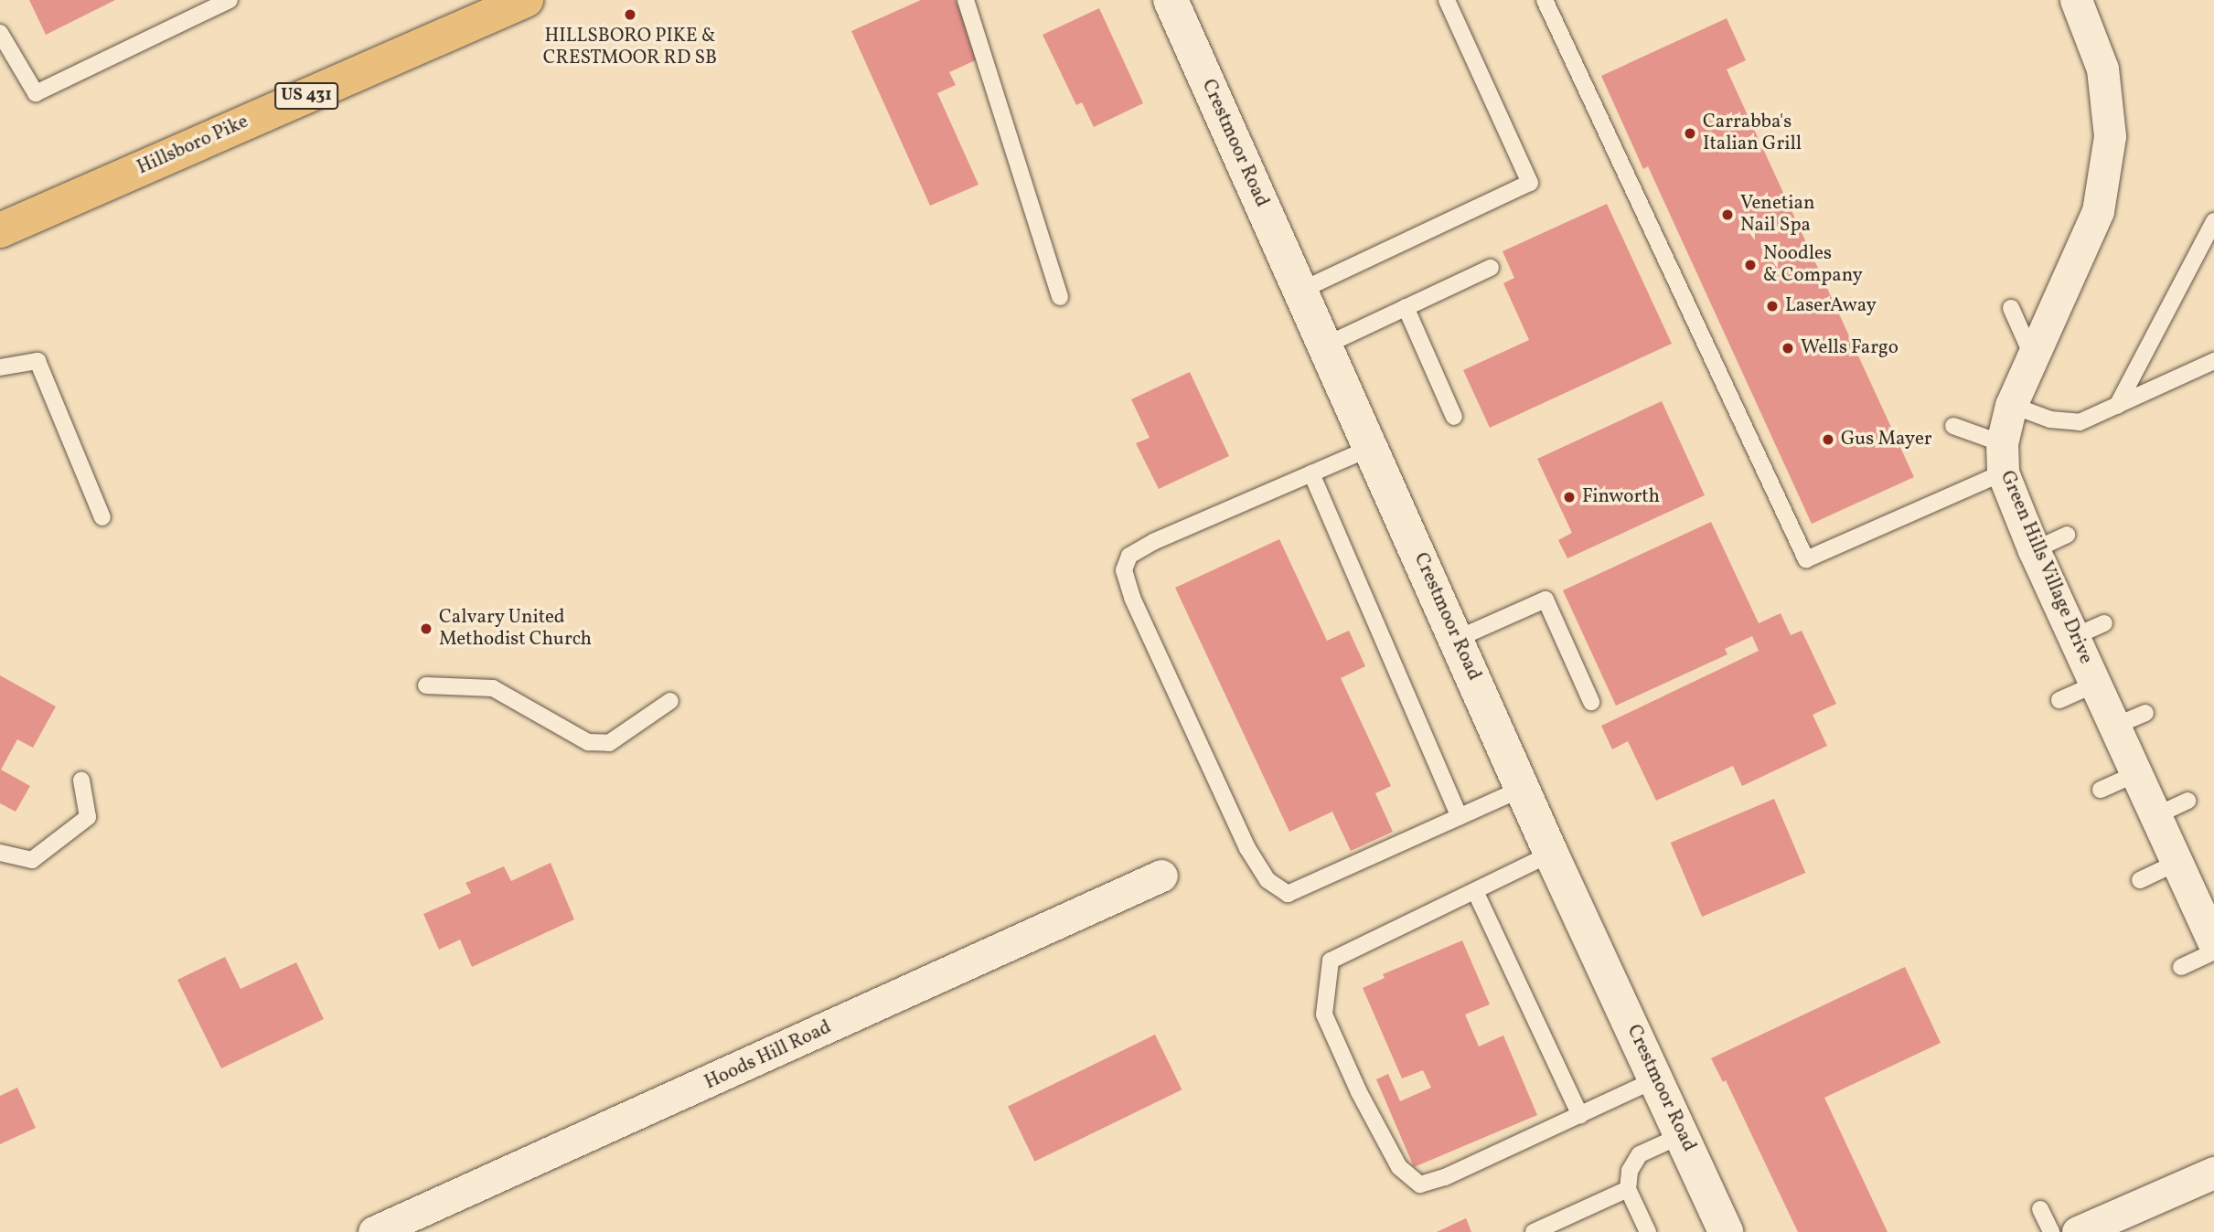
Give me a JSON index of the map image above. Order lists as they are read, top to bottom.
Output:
{
  "streets": {
    "main road": ["US 431", "Hillsboro Pike"],
    "street": ["Crestmoor Road", "Green Hills Village Drive", "Hoods Hill Road"]
  },
  "places": [
    "HILLSBORO PIKE & CRESTMOOR RD SB",
    "Carrabba's Italian Grill",
    "Venetian Nail Spa",
    "Noodles & Company",
    "LaserAway",
    "Wells Fargo",
    "Gus Mayer",
    "Finworth",
    "Calvary United Methodist Church"
  ]
}
